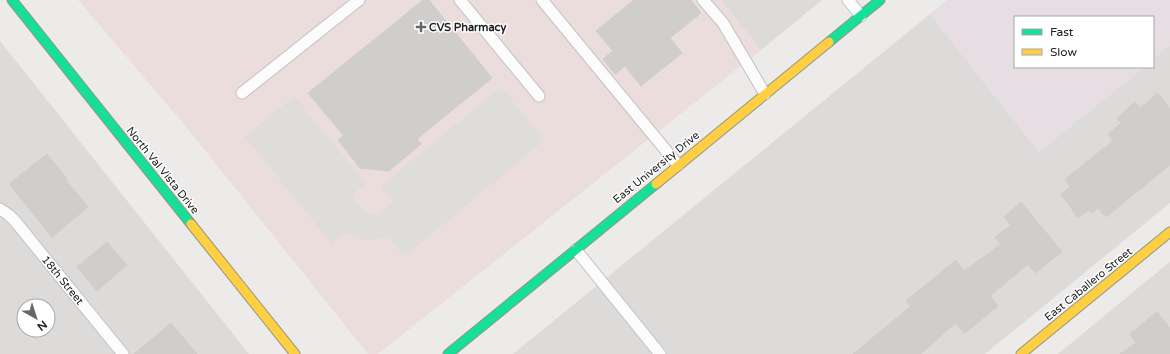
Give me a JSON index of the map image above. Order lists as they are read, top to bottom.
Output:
{
  "streets": {
    "main road": ["East University Drive", "North Val Vista Drive", "East Caballero Street"],
    "lane": ["18th Street"]
  },
  "places": {
    "health": ["CVS Pharmacy"]
  },
  "legend": ["Fast", "Slow"],
  "north": "bottom right"
}
